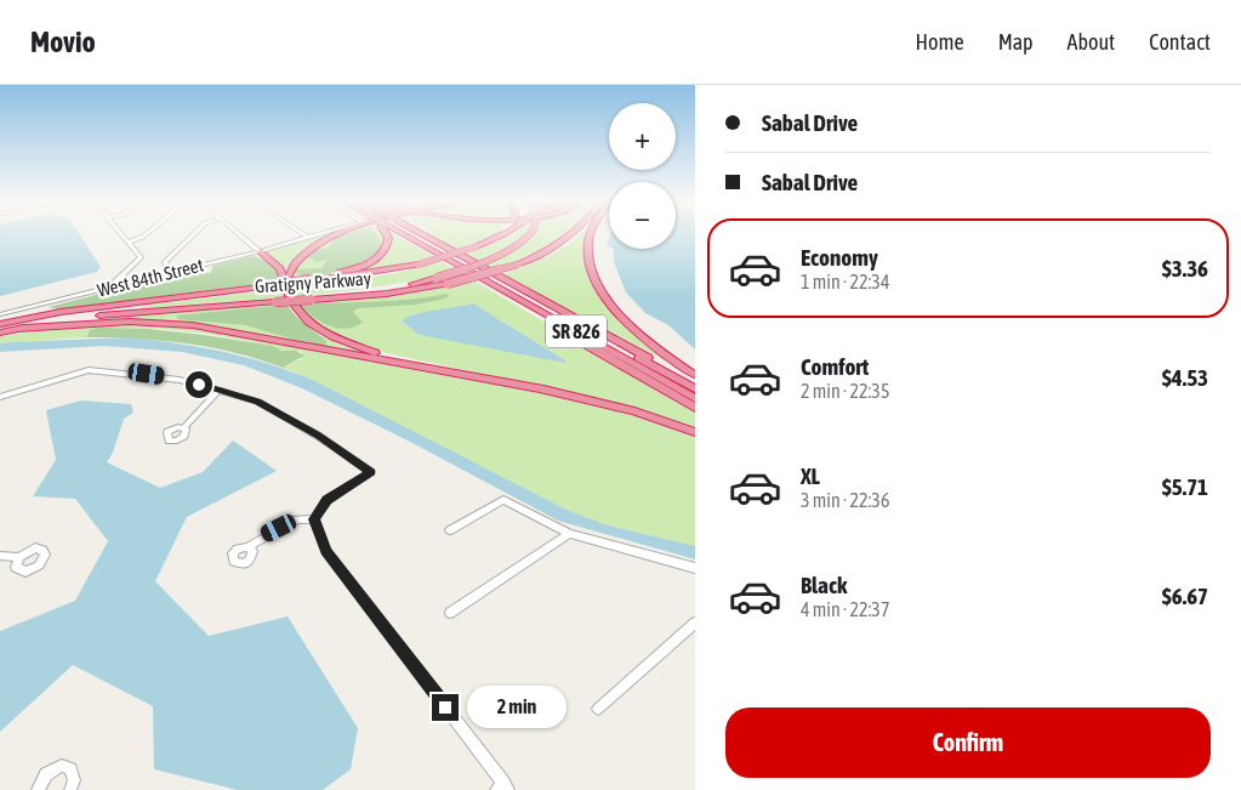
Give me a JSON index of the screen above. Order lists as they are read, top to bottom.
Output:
{
  "streets": {
    "highway": ["Gratigny Parkway", "SR 826"],
    "street": ["West 84th Street"]
  },
  "page": {
    "header": "Movio",
    "nav": [
      "Home",
      "Map",
      "About",
      "Contact"
    ],
    "banner": ["Sabal Drive", "Sabal Drive"],
    "map_buttons": ["+", "−"],
    "list": [
      {
        "name": "Economy",
        "note": "1 min · 22:34",
        "value": "$3.36"
      },
      {
        "name": "Comfort",
        "note": "2 min · 22:35",
        "value": "$4.53"
      },
      {
        "name": "XL",
        "note": "3 min · 22:36",
        "value": "$5.71"
      },
      {
        "name": "Black",
        "note": "4 min · 22:37",
        "value": "$6.67"
      }
    ],
    "bubble": "2 min",
    "buttons": "Confirm"
  }
}
